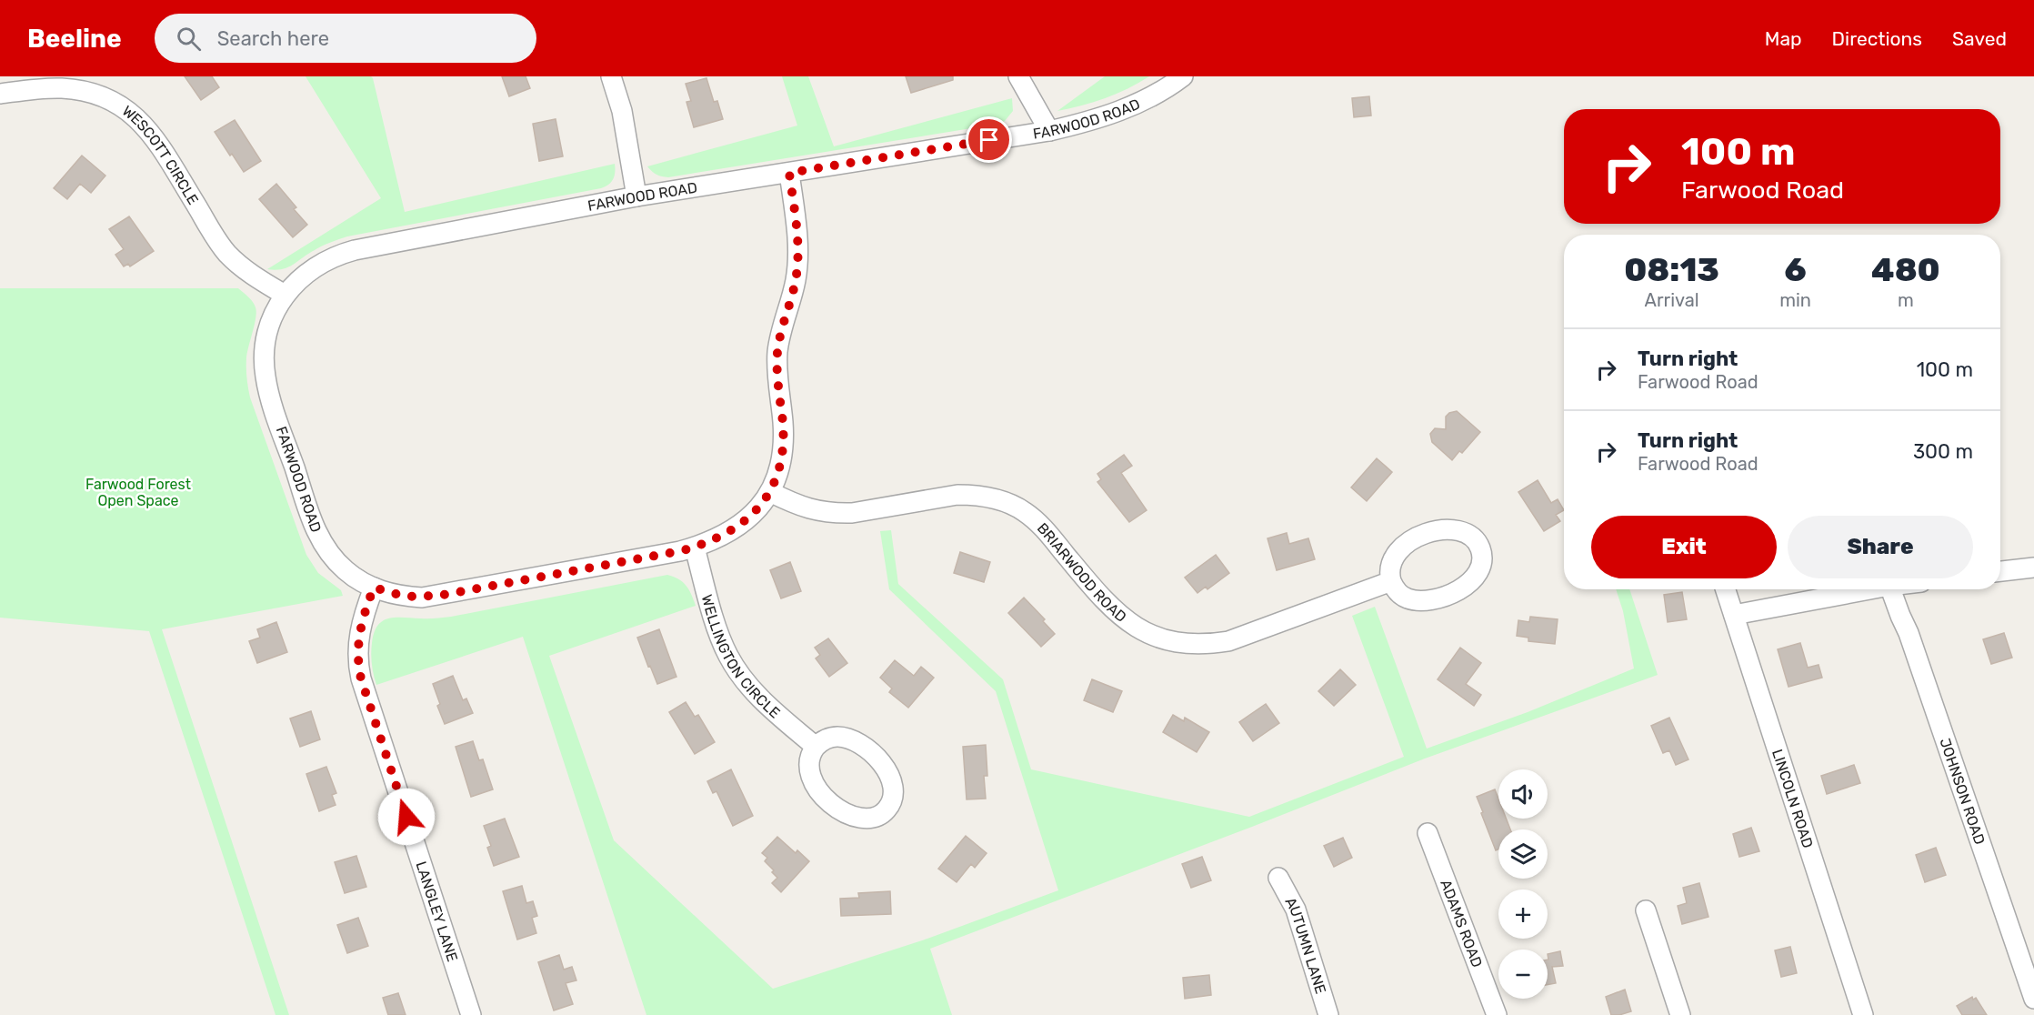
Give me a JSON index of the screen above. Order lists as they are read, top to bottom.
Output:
{
  "streets": {
    "street": [
      "FARWOOD ROAD",
      "WESCOTT CIRCLE",
      "BRIARWOOD ROAD",
      "WELLINGTON CIRCLE",
      "JOHNSON ROAD",
      "LINCOLN ROAD",
      "LANGLEY LANE",
      "ADAMS ROAD",
      "AUTUMN LANE"
    ]
  },
  "crossings": [
    ["FARWOOD ROAD", "WESCOTT CIRCLE"],
    ["FARWOOD ROAD", "BRIARWOOD ROAD"],
    ["FARWOOD ROAD", "WELLINGTON CIRCLE"],
    ["FARWOOD ROAD", "LANGLEY LANE"]
  ],
  "parks": ["Farwood Forest Open Space"],
  "page": {
    "header": "Beeline",
    "search": "Search here",
    "nav": ["Map", "Directions", "Saved"],
    "turn": ["100 m", "Farwood Road"],
    "eta": [
      "08:13",
      "Arrival",
      "6",
      "min",
      "480",
      "m"
    ],
    "list": [
      {
        "name": "Turn right",
        "note": "Farwood Road",
        "value": "100 m"
      },
      {
        "name": "Turn right",
        "note": "Farwood Road",
        "value": "300 m"
      }
    ],
    "buttons": ["Exit", "Share"],
    "map_buttons": ["+", "−"]
  }
}
